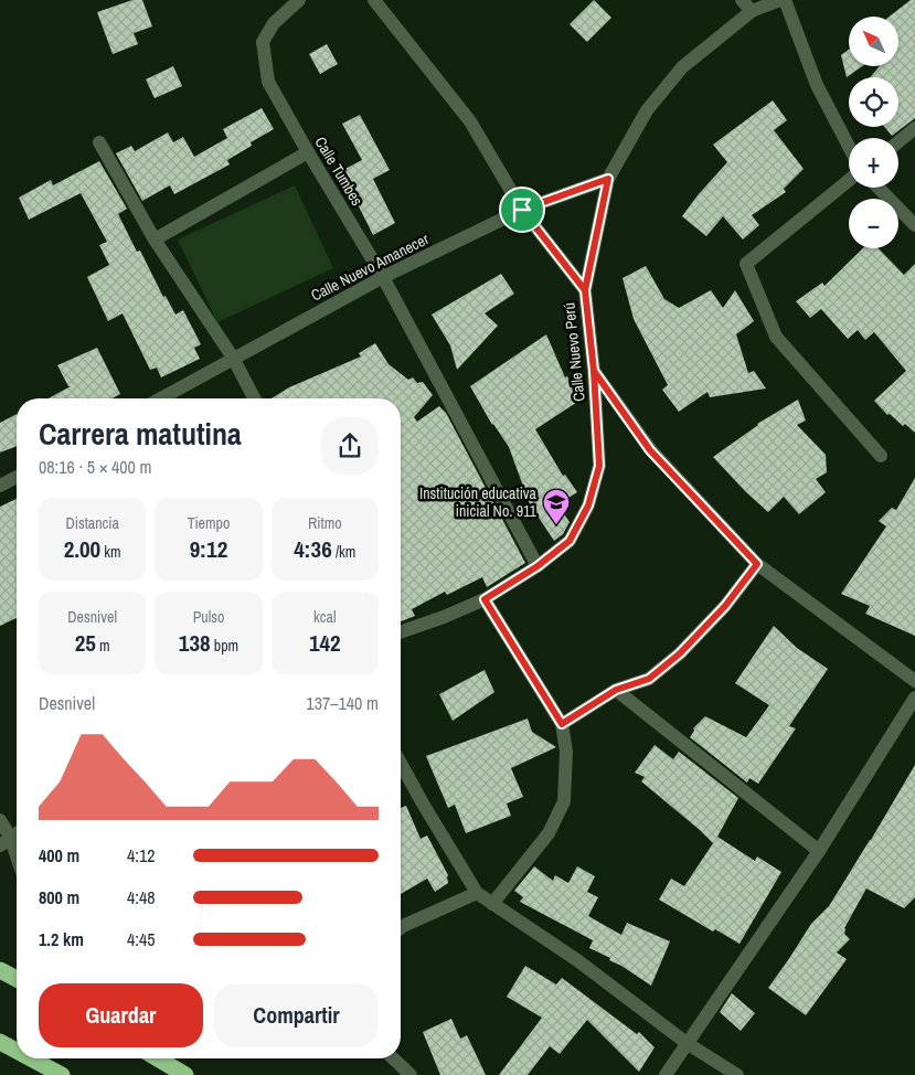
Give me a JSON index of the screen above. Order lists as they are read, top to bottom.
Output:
{
  "streets": {
    "street": ["Calle Tumbes", "Calle Nuevo Amanecer", "Calle Nuevo Perú"]
  },
  "crossings": [
    ["Calle Tumbes", "Calle Nuevo Amanecer"],
    ["Calle Tumbes", "Calle Nuevo Perú"],
    ["Calle Nuevo Amanecer", "Calle Nuevo Perú"]
  ],
  "places": {
    "school or university": ["Institución educativa inicial No. 911"]
  },
  "north": "top left",
  "page": {
    "map_buttons": ["+", "−"],
    "heading": ["Carrera matutina", "08:16 · 5 × 400 m"],
    "stats": [
      ["Distancia", "2.00 km"],
      ["Tiempo", "9:12"],
      ["Ritmo", "4:36 /km"],
      ["Desnivel", "25 m"],
      ["Pulso", "138 bpm"],
      ["kcal", "142"]
    ],
    "chart": ["Desnivel", "137–140 m"],
    "list": [
      {
        "name": "400 m",
        "note": "4:12"
      },
      {
        "name": "800 m",
        "note": "4:48"
      },
      {
        "name": "1.2 km",
        "note": "4:45"
      }
    ],
    "buttons": ["Guardar", "Compartir"]
  }
}
